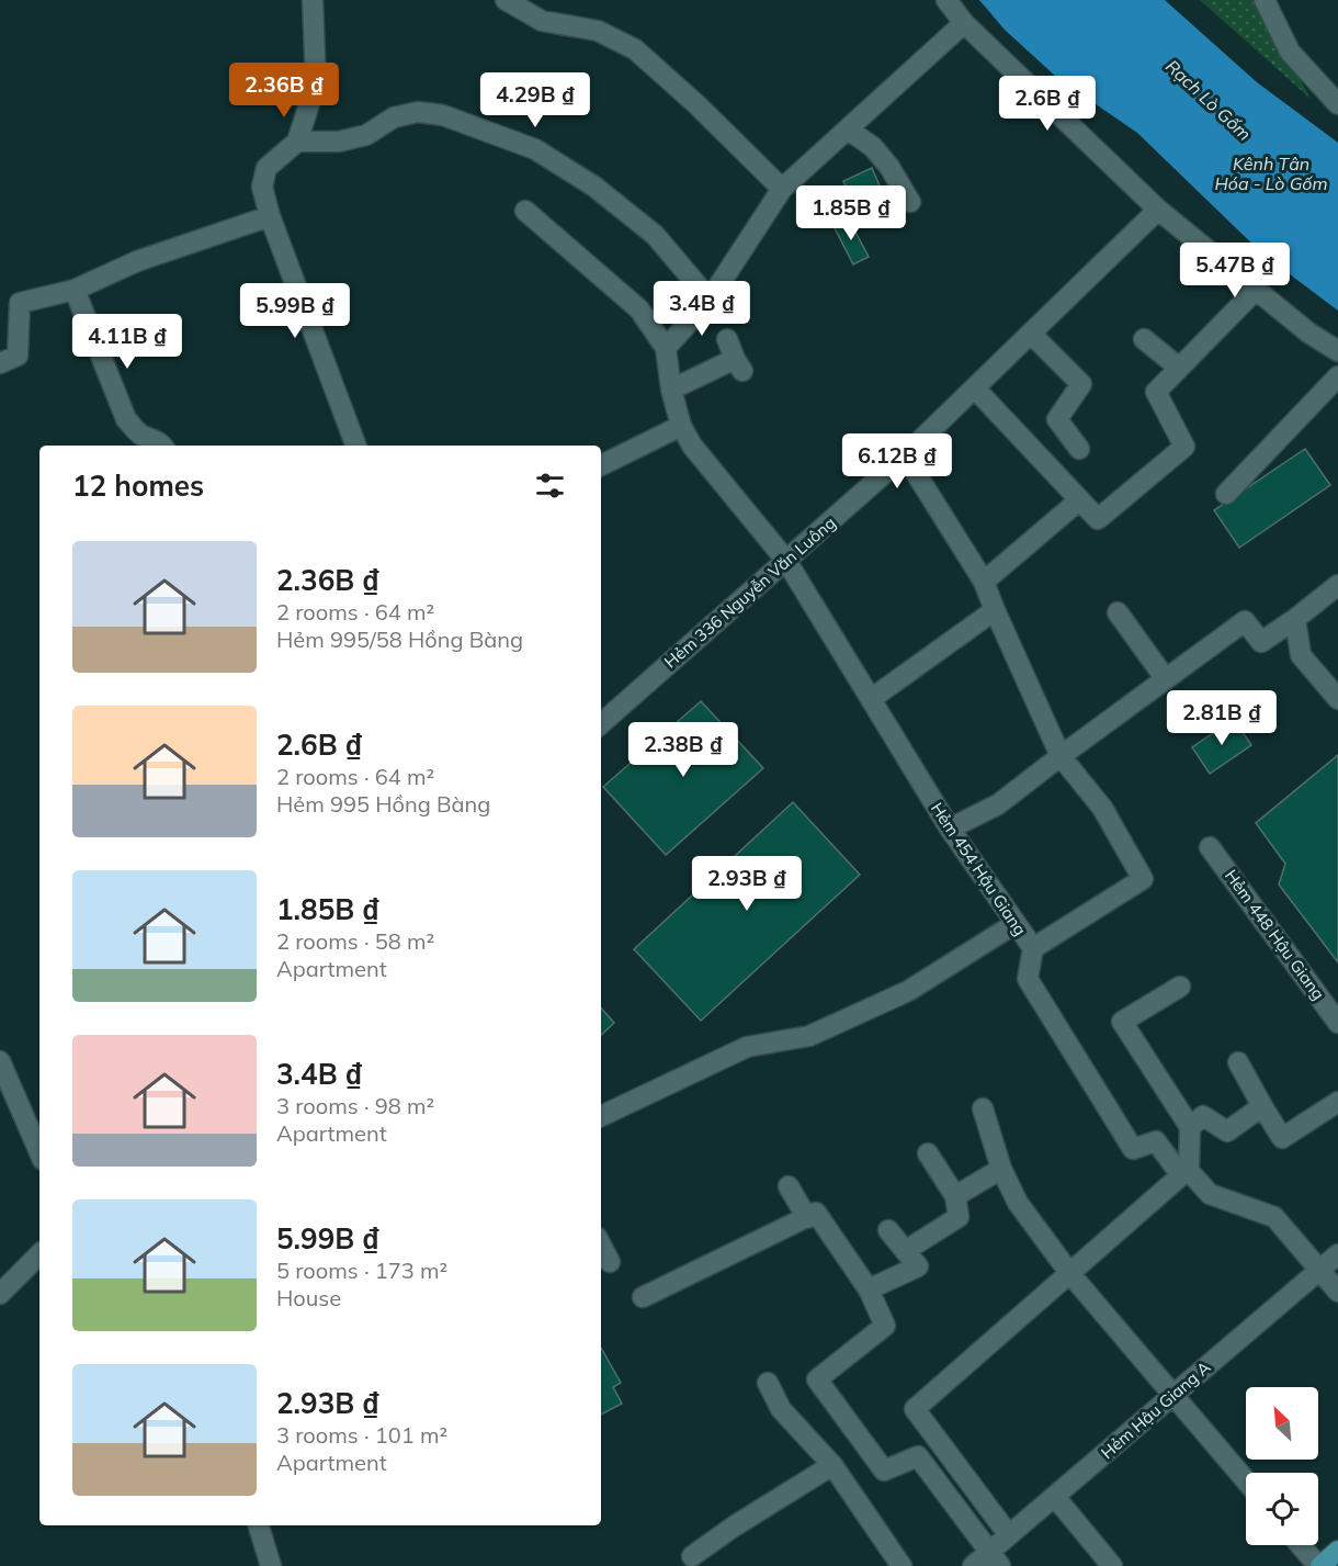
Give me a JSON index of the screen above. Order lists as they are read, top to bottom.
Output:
{
  "streets": {
    "street": [
      "Hẻm 336 Nguyễn Văn Luông",
      "Hẻm 454 Hậu Giang",
      "Hẻm 448 Hậu Giang",
      "Hẻm Hậu Giang A"
    ]
  },
  "crossings": [
    ["Hẻm 336 Nguyễn Văn Luông", "Hẻm 454 Hậu Giang"],
    ["Hẻm 454 Hậu Giang", "Hẻm Hậu Giang A"]
  ],
  "water": ["Rạch Lò Gốm", "Kênh Tân Hóa - Lò Gốm"],
  "north": "top left",
  "page": {
    "price": [
      "2.36B ₫",
      "4.29B ₫",
      "2.6B ₫",
      "1.85B ₫",
      "5.47B ₫",
      "3.4B ₫",
      "5.99B ₫",
      "4.11B ₫",
      "6.12B ₫",
      "2.81B ₫",
      "2.38B ₫",
      "2.93B ₫"
    ],
    "heading": "12 homes",
    "list": [
      {
        "name": "2.36B ₫",
        "note": "2 rooms · 64 m² · Hẻm 995/58 Hồng Bàng"
      },
      {
        "name": "2.6B ₫",
        "note": "2 rooms · 64 m² · Hẻm 995 Hồng Bàng"
      },
      {
        "name": "1.85B ₫",
        "note": "2 rooms · 58 m² · Apartment"
      },
      {
        "name": "3.4B ₫",
        "note": "3 rooms · 98 m² · Apartment"
      },
      {
        "name": "5.99B ₫",
        "note": "5 rooms · 173 m² · House"
      },
      {
        "name": "2.93B ₫",
        "note": "3 rooms · 101 m² · Apartment"
      }
    ]
  }
}
